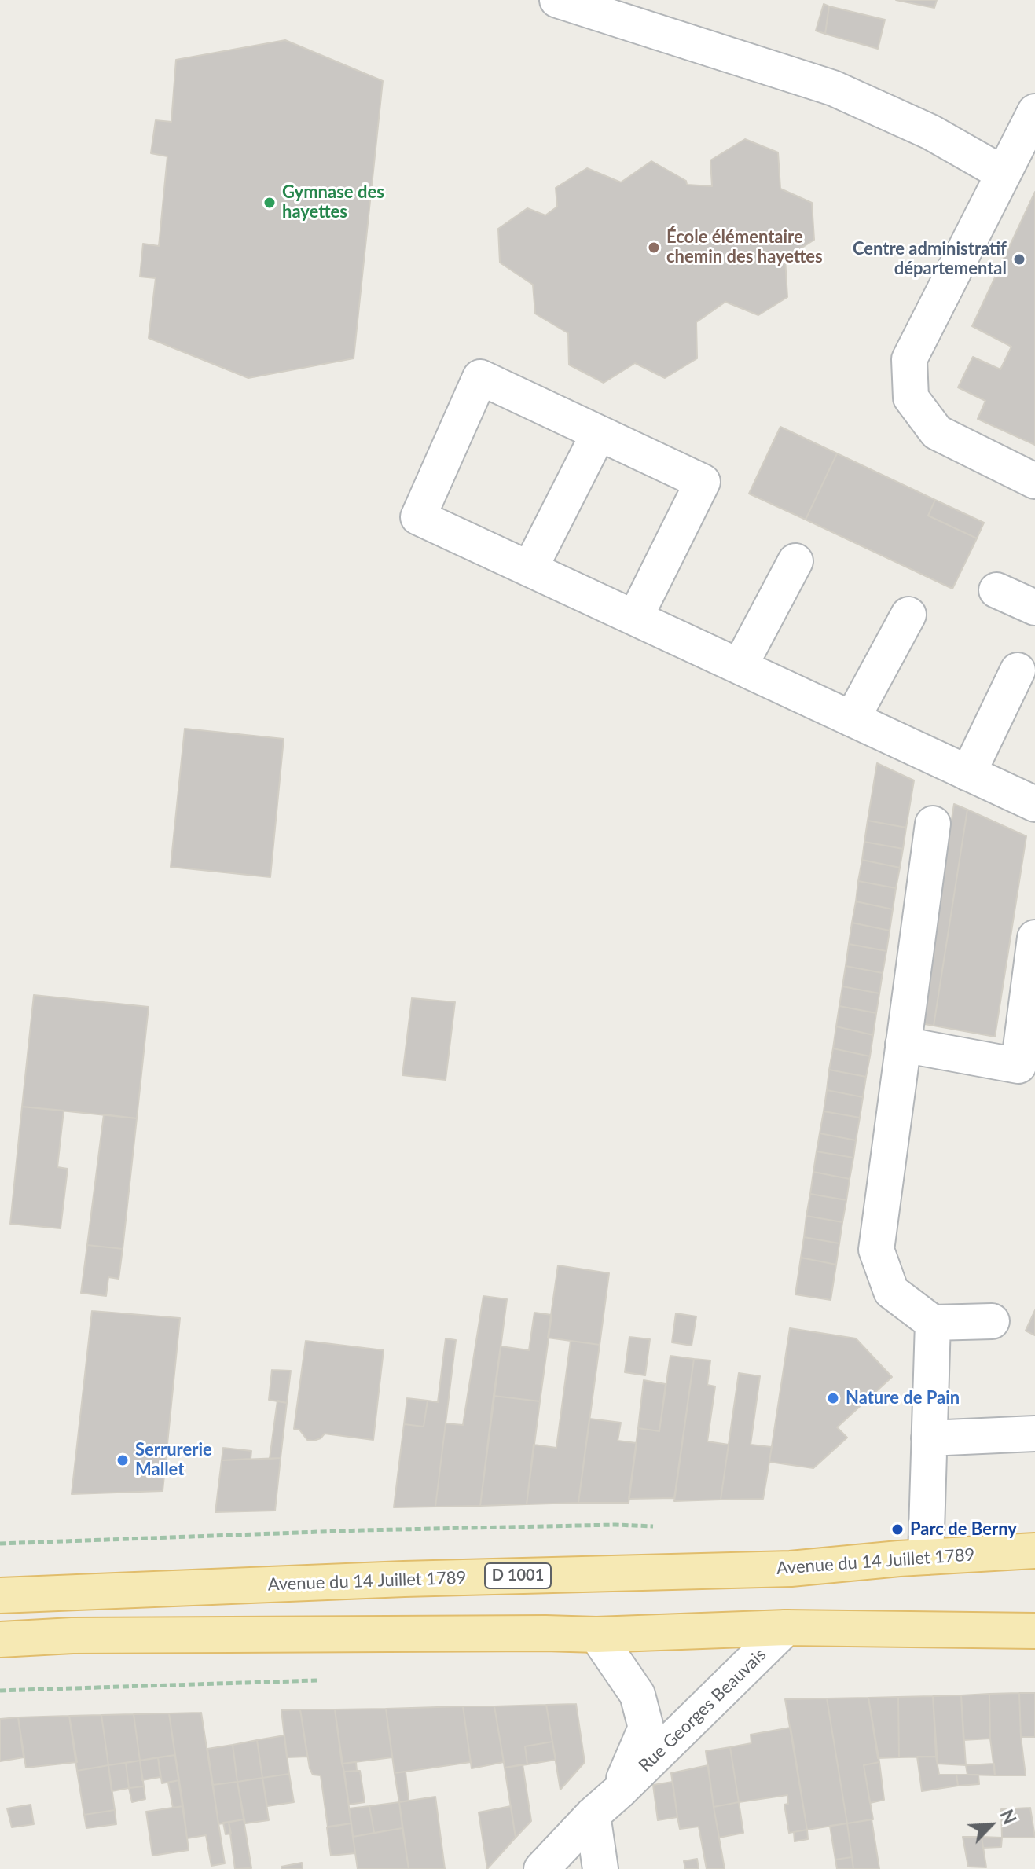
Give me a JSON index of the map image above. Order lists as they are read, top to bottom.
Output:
{
  "streets": {
    "main road": ["Avenue du 14 Juillet 1789", "D 1001"],
    "street": ["Rue Georges Beauvais"]
  },
  "places": [
    "Gymnase des hayettes",
    "École élémentaire chemin des hayettes",
    "Centre administratif départemental",
    "Nature de Pain",
    "Serrurerie Mallet",
    "Parc de Berny"
  ],
  "north": "top right"
}
